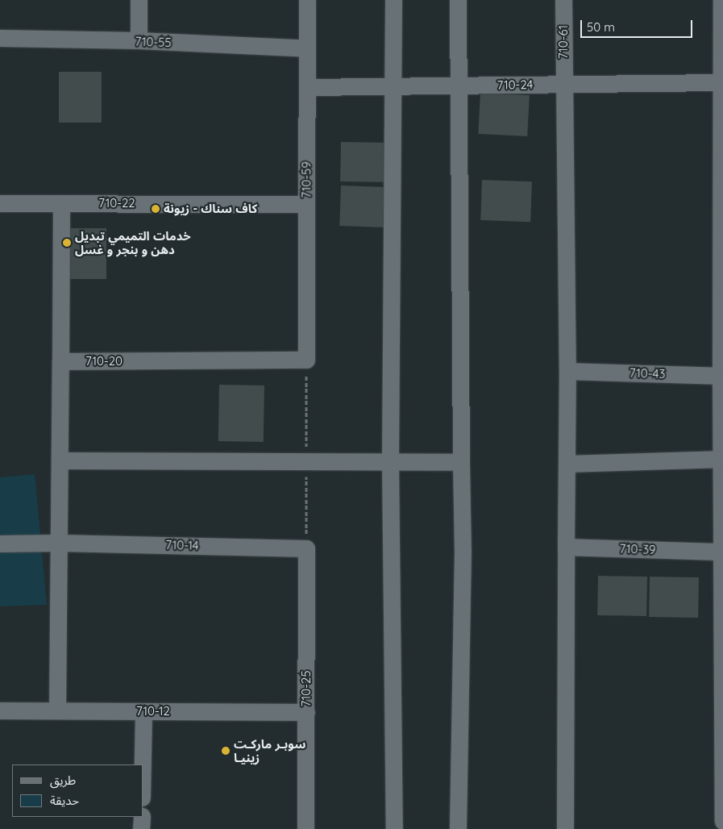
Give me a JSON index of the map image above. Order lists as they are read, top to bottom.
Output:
{
  "streets": {
    "street": [
      "710-55",
      "710-61",
      "710-24",
      "710-59",
      "710-22",
      "710-20",
      "710-43",
      "710-14",
      "710-39",
      "710-25",
      "710-12"
    ]
  },
  "crossings": [
    ["710-55", "710-59"],
    ["710-61", "710-24"],
    ["710-24", "710-59"],
    ["710-59", "710-22"],
    ["710-59", "710-20"],
    ["710-14", "710-25"],
    ["710-25", "710-12"]
  ],
  "places": ["كاف سناك - زيونة", "خدمات التميمي تبديل دهن و بنجر و غسل", "سوبـر ماركـت زينيـا"],
  "legend": ["طريق", "حديقة"],
  "scale_bar": "50 m"
}
